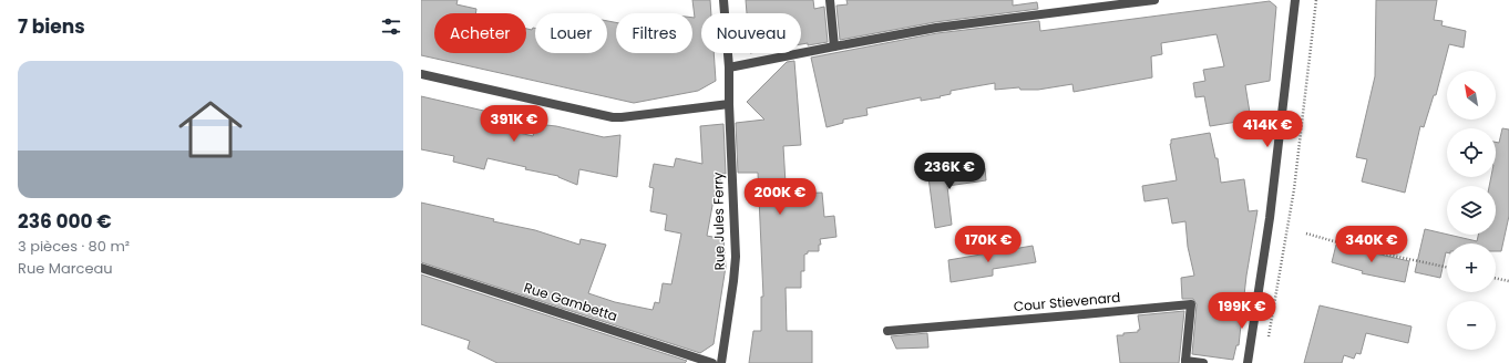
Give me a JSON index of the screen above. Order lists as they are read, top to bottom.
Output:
{
  "streets": {
    "street": ["Rue Jules Ferry", "Rue Gambetta", "Cour Stievenard"]
  },
  "north": "top left",
  "page": {
    "heading": "7 biens",
    "chip": [
      "Acheter",
      "Louer",
      "Filtres",
      "Nouveau"
    ],
    "list": [
      {
        "name": "236 000 €",
        "note": "3 pièces · 80 m² · Rue Marceau"
      }
    ],
    "map_buttons": ["+", "−"],
    "price": [
      "391K €",
      "414K €",
      "236K €",
      "200K €",
      "170K €",
      "340K €",
      "199K €"
    ]
  }
}
